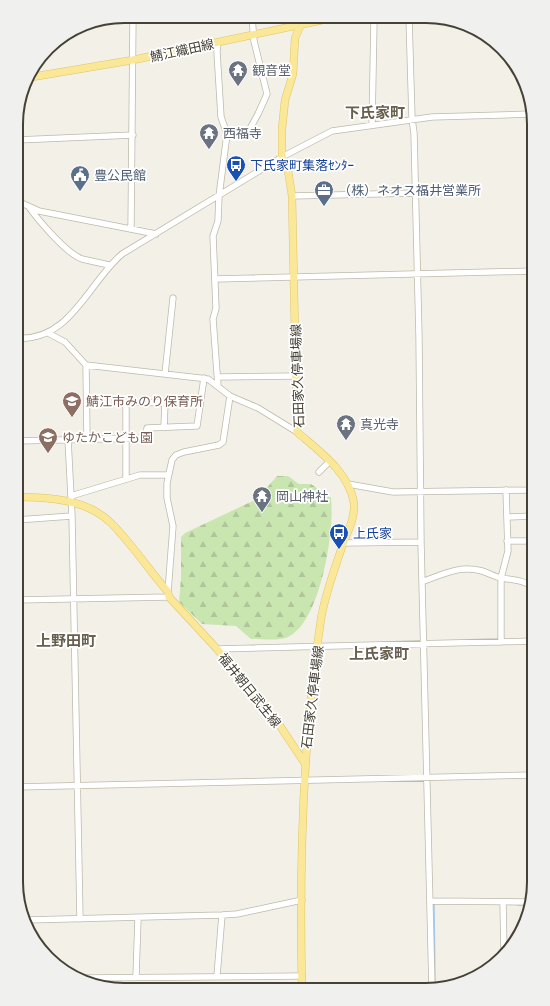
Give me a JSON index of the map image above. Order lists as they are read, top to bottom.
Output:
{
  "streets": {
    "main road": ["鯖江織田線", "石田家久停車場線", "福井朝日武生線"]
  },
  "crossings": [
    ["鯖江織田線", "石田家久停車場線"],
    ["石田家久停車場線", "福井朝日武生線"]
  ],
  "districts": ["下氏家町", "上野田町", "上氏家町"],
  "places": {
    "temple": [
      "観音堂",
      "西福寺",
      "真光寺",
      "岡山神社"
    ],
    "bus stop": ["下氏家町集落ｾﾝﾀｰ", "上氏家"],
    "public building": ["豊公民館"],
    "office": ["（株）ネオス福井営業所"],
    "school or university": ["鯖江市みのり保育所", "ゆたかこども園"]
  }
}
